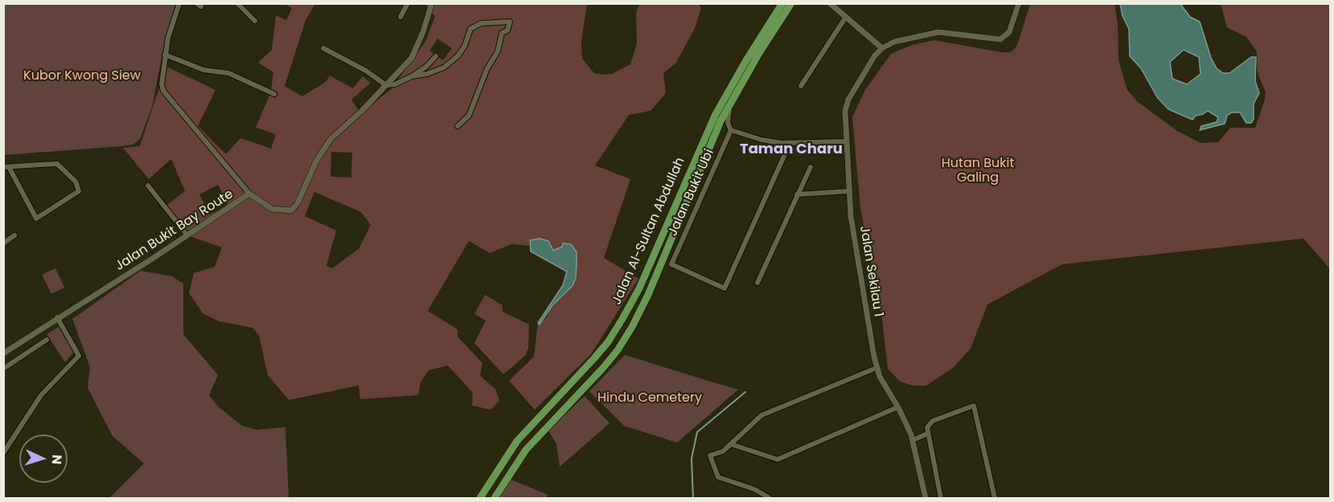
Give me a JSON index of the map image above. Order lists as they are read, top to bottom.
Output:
{
  "streets": {
    "main road": ["Jalan Al-Sultan Abdullah"],
    "street": ["Jalan Bukit Ubi", "Jalan Bukit Bay Route", "Jalan Sekilau 1"]
  },
  "districts": ["Taman Charu"],
  "parks": ["Kubor Kwong Siew", "Hutan Bukit Galing", "Hindu Cemetery"],
  "north": "right"
}
